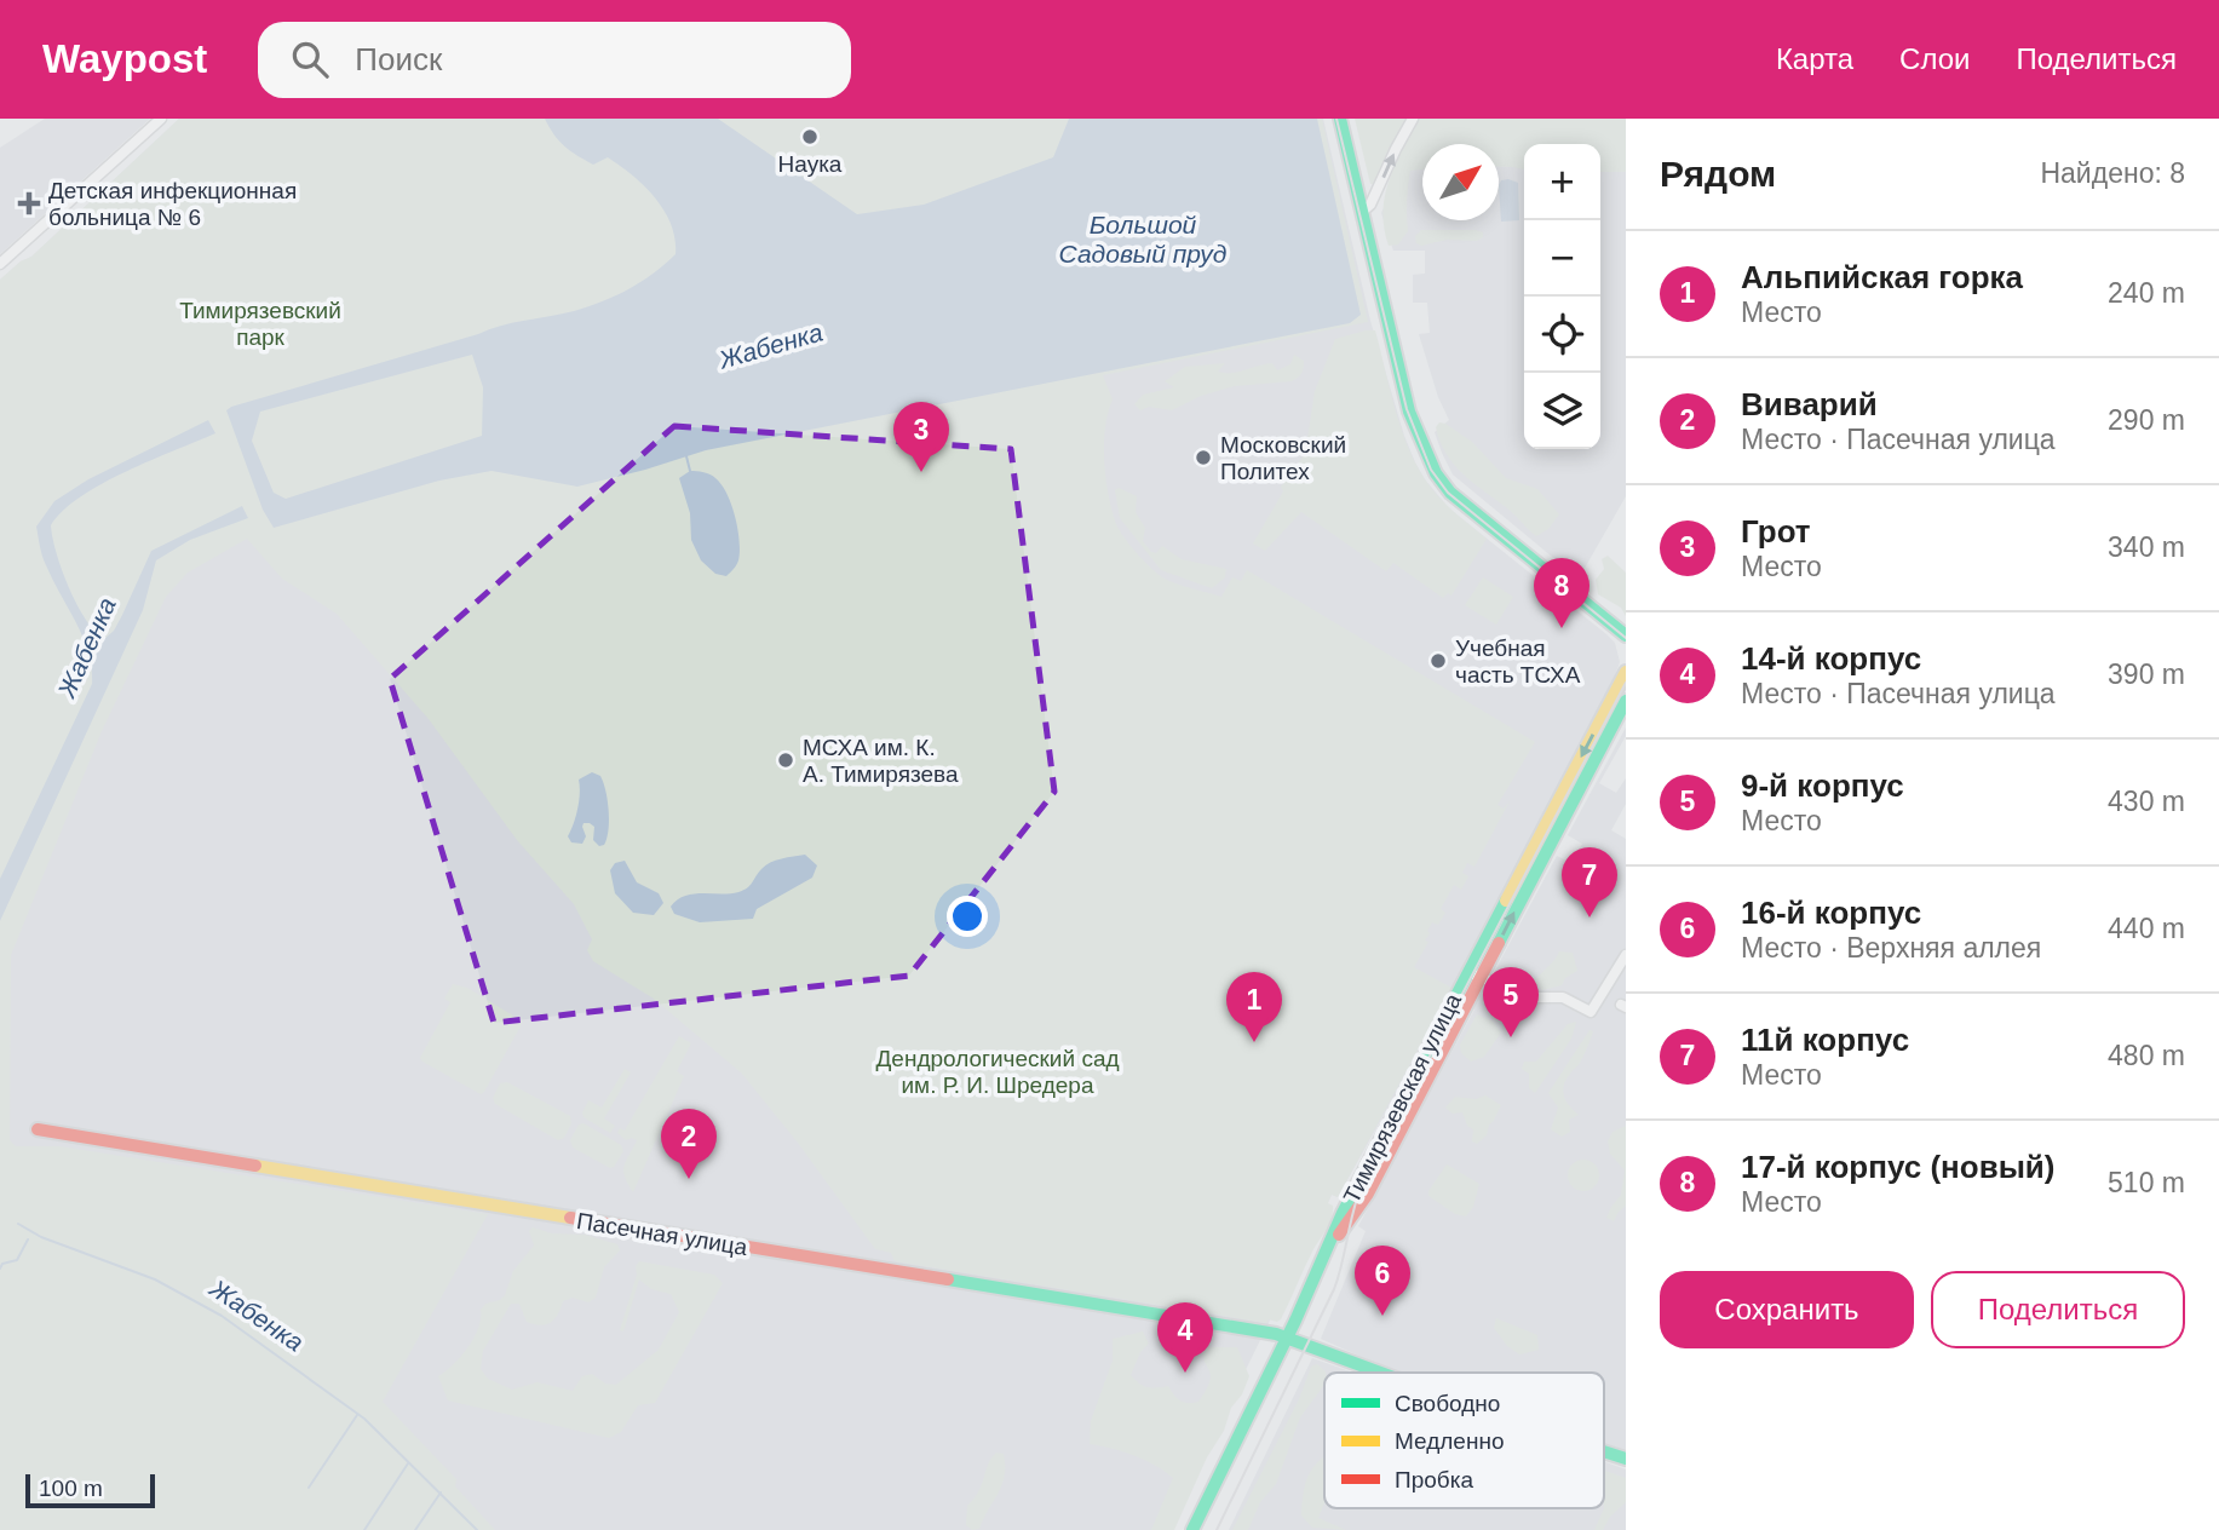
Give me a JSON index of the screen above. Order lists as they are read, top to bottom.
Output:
{
  "streets": {
    "main road": ["Тимирязевская улица", "Пасечная улица"]
  },
  "crossings": [
    ["Тимирязевская улица", "Пасечная улица"]
  ],
  "water": ["Большой Садовый пруд", "Жабенка"],
  "parks": ["Тимирязевский парк", "Дендрологический сад им. Р. И. Шредера"],
  "places": {
    "other": [
      "Наука",
      "Московский Политех",
      "Учебная часть ТСХА",
      "МСХА им. К. А. Тимирязева"
    ],
    "health": ["Детская инфекционная больница № 6"]
  },
  "legend": ["Свободно", "Медленно", "Пробка"],
  "scale_bar": "100 m",
  "north": "top right",
  "page": {
    "header": "Waypost",
    "search": "Поиск",
    "nav": ["Карта", "Слои", "Поделиться"],
    "heading": ["Рядом", "Найдено: 8"],
    "map_buttons": ["+", "−"],
    "list": [
      {
        "mark": "1",
        "name": "Альпийская горка",
        "note": "Место",
        "value": "240 m"
      },
      {
        "mark": "2",
        "name": "Виварий",
        "note": "Место · Пасечная улица",
        "value": "290 m"
      },
      {
        "mark": "3",
        "name": "Грот",
        "note": "Место",
        "value": "340 m"
      },
      {
        "mark": "4",
        "name": "14-й корпус",
        "note": "Место · Пасечная улица",
        "value": "390 m"
      },
      {
        "mark": "5",
        "name": "9-й корпус",
        "note": "Место",
        "value": "430 m"
      },
      {
        "mark": "6",
        "name": "16-й корпус",
        "note": "Место · Верхняя аллея",
        "value": "440 m"
      },
      {
        "mark": "7",
        "name": "11й корпус",
        "note": "Место",
        "value": "480 m"
      },
      {
        "mark": "8",
        "name": "17-й корпус (новый)",
        "note": "Место",
        "value": "510 m"
      }
    ],
    "pins": [
      "3",
      "8",
      "7",
      "5",
      "1",
      "2",
      "6",
      "4"
    ],
    "buttons": ["Сохранить", "Поделиться"],
    "scale": "100 m"
  }
}
